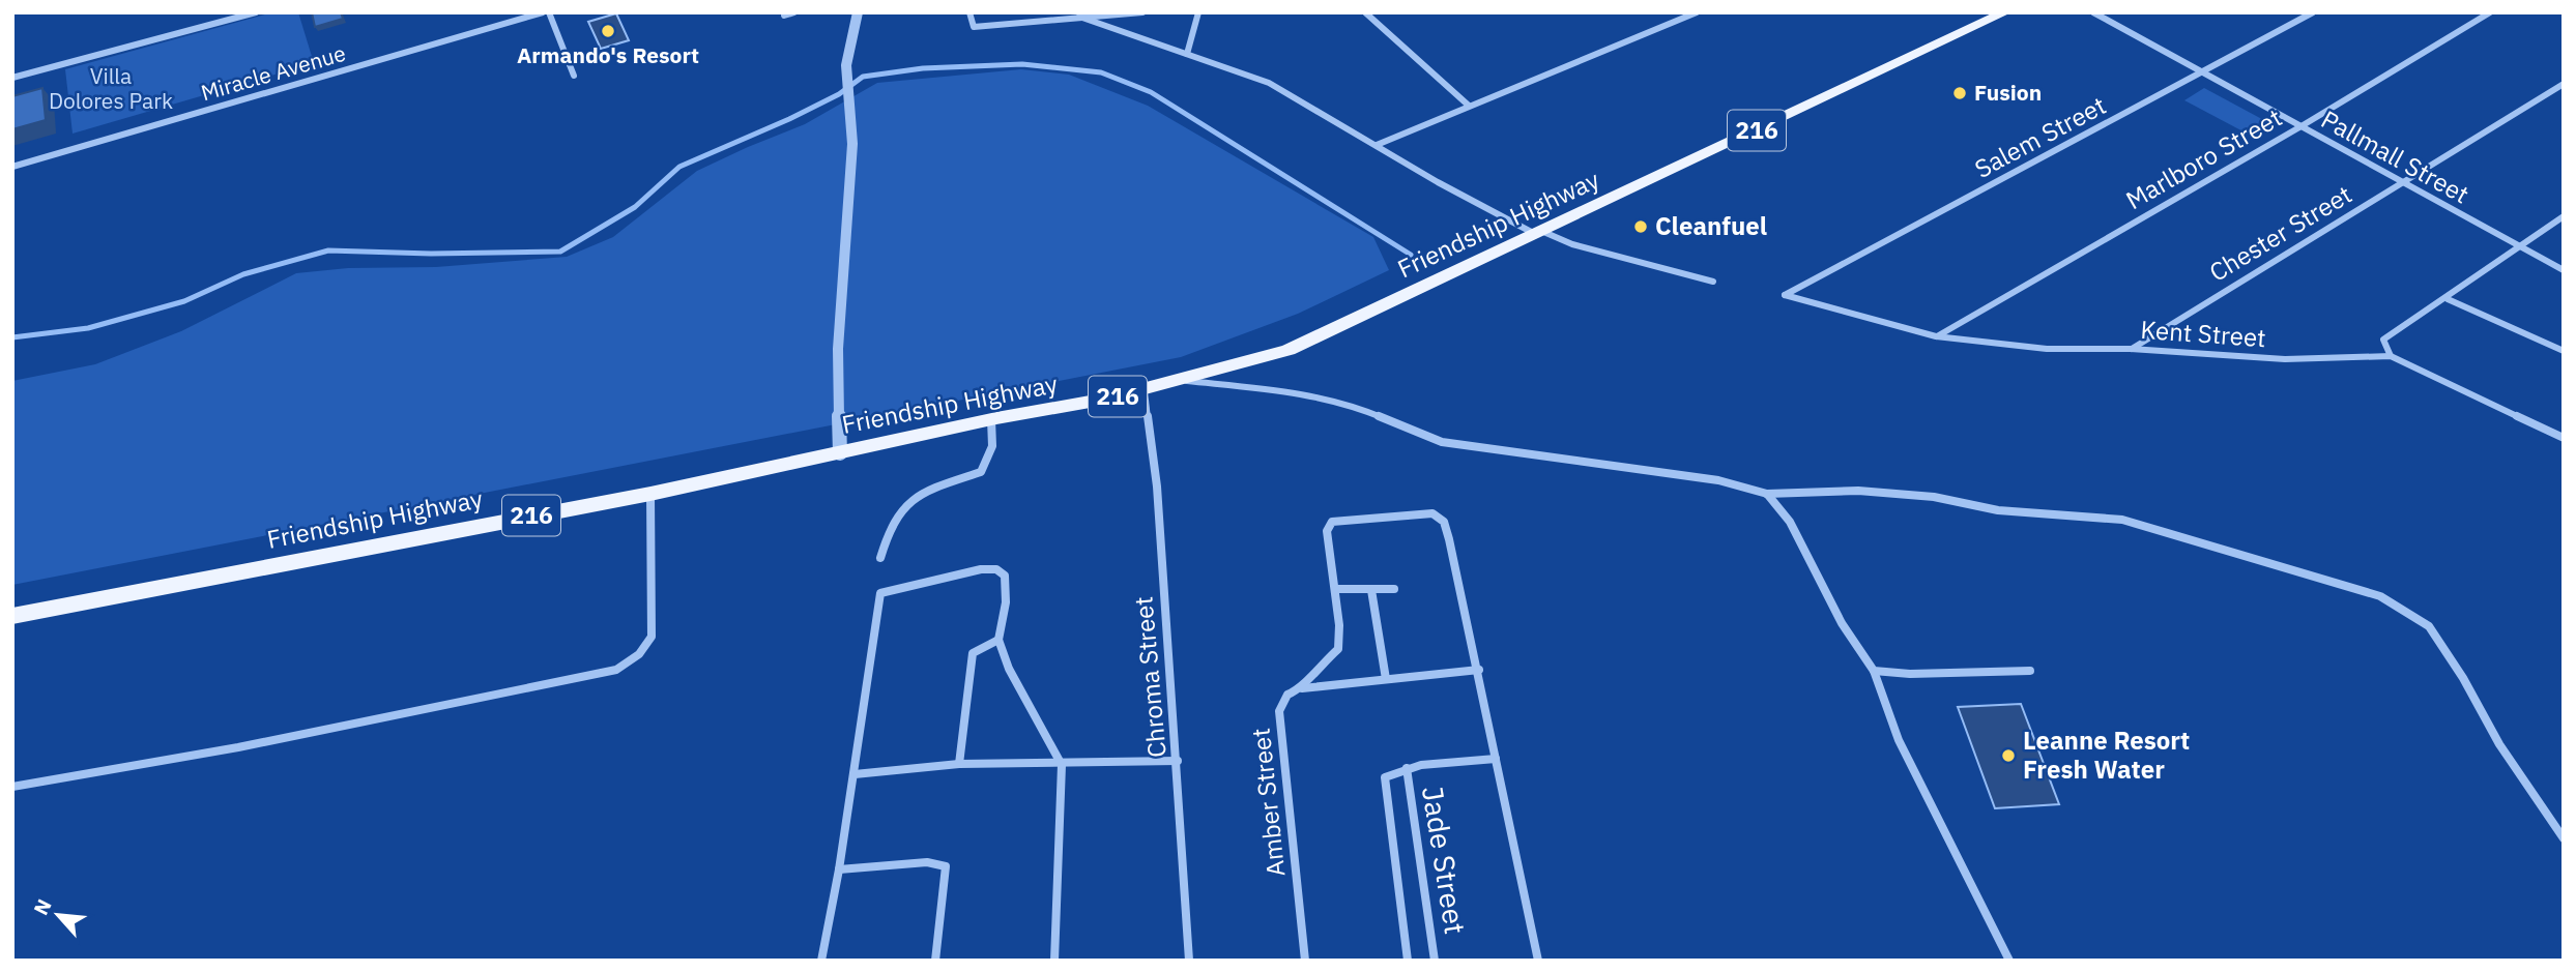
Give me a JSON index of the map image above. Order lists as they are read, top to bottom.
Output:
{
  "streets": {
    "main road": ["216", "Friendship Highway"],
    "street": [
      "Miracle Avenue",
      "Salem Street",
      "Pallmall Street",
      "Marlboro Street",
      "Chester Street",
      "Kent Street",
      "Chroma Street",
      "Amber Street",
      "Jade Street"
    ]
  },
  "crossings": [
    ["Salem Street", "Pallmall Street"],
    ["Salem Street", "Kent Street"],
    ["Pallmall Street", "Marlboro Street"],
    ["Pallmall Street", "Chester Street"],
    ["Marlboro Street", "Kent Street"],
    ["Friendship Highway", "Chroma Street"],
    ["Chester Street", "Kent Street"]
  ],
  "parks": ["Villa Dolores Park"],
  "places": [
    "Armando's Resort",
    "Fusion",
    "Cleanfuel",
    "Leanne Resort Fresh Water"
  ],
  "north": "top left"
}
